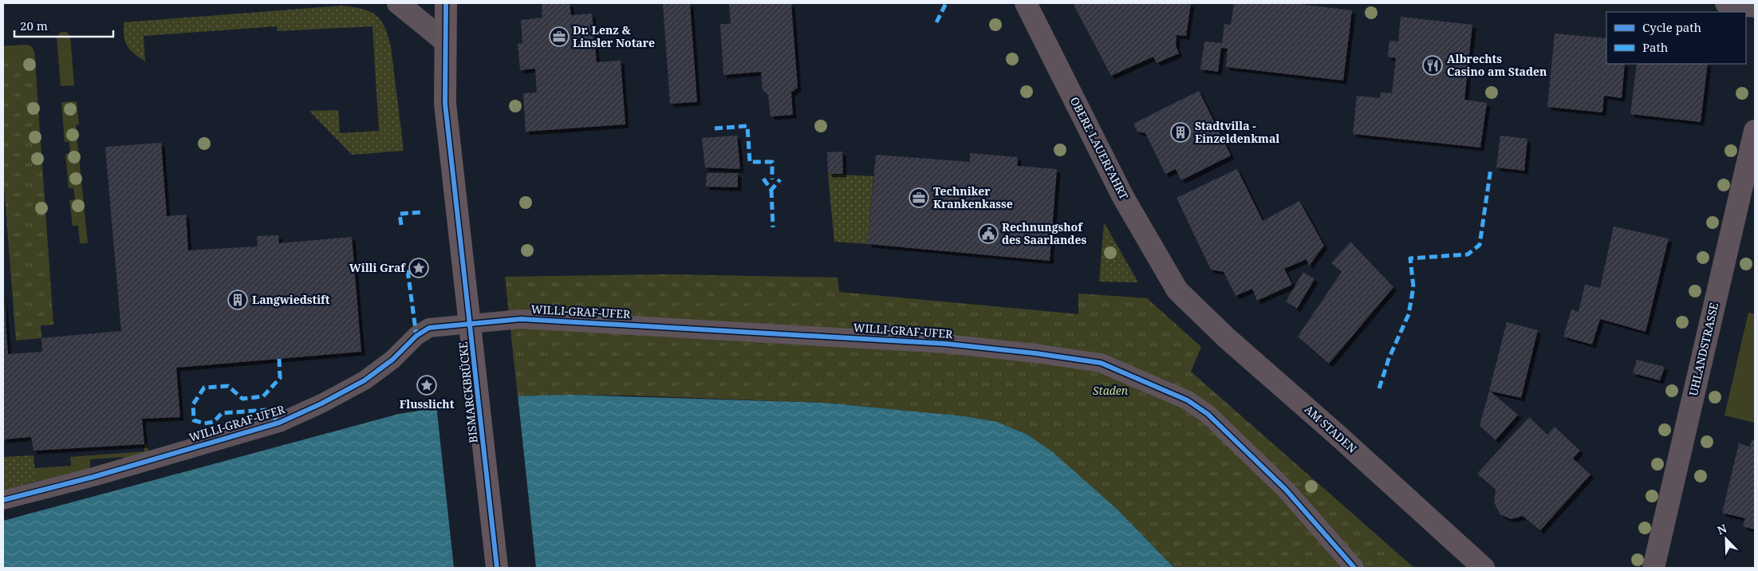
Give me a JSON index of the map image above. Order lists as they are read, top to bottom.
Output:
{
  "streets": {
    "main road": ["BISMARCKBRÜCKE"],
    "street": ["OBERE LAUERFAHRT", "UHLANDSTRASSE", "AM STADEN"],
    "lane": ["WILLI-GRAF-UFER"]
  },
  "crossings": [
    ["OBERE LAUERFAHRT", "AM STADEN"]
  ],
  "parks": ["Staden"],
  "places": {
    "office": ["Dr. Lenz & Linsler Notare", "Techniker Krankenkasse"],
    "restaurant": ["Albrechts Casino am Staden"],
    "building": ["Stadtvilla - Einzeldenkmal", "Langwiedstift"],
    "public building": ["Rechnungshof des Saarlandes"],
    "place": ["Willi Graf", "Flusslicht"]
  },
  "legend": ["Cycle path", "Path"],
  "scale_bar": "20 m",
  "north": "top left"
}
